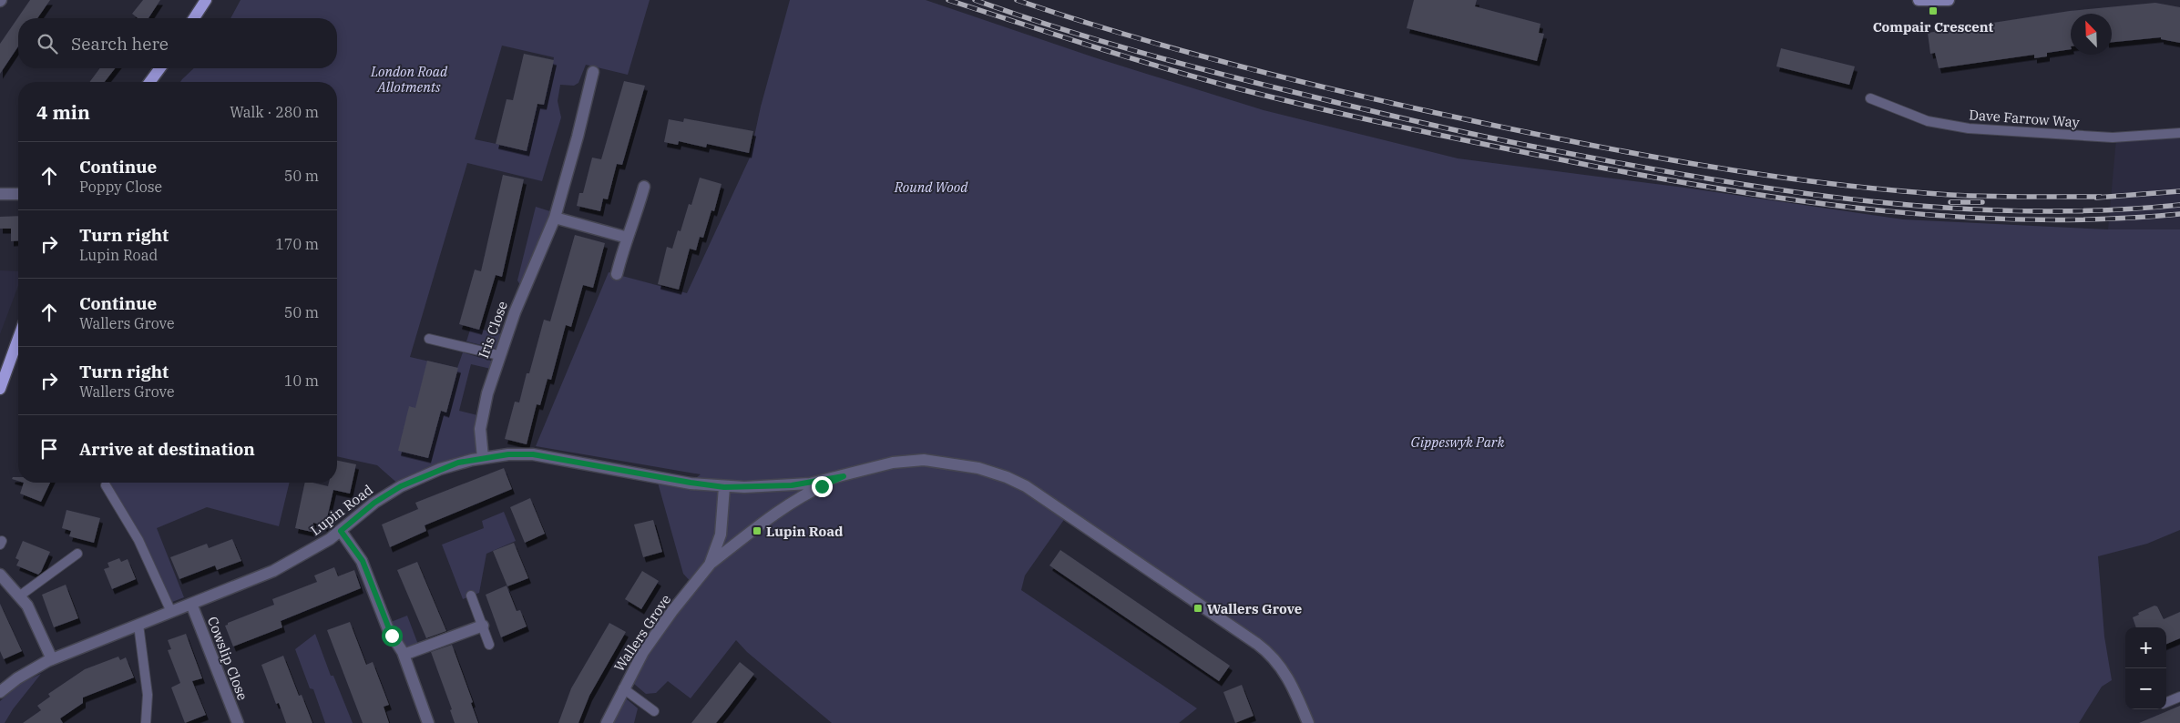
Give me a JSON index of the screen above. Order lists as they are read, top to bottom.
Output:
{
  "streets": {
    "street": [
      "Iris Close",
      "Lupin Road",
      "Wallers Grove",
      "Cowslip Close"
    ],
    "lane": ["Dave Farrow Way"]
  },
  "crossings": [
    ["Iris Close", "Lupin Road"],
    ["Lupin Road", "Wallers Grove"],
    ["Lupin Road", "Cowslip Close"]
  ],
  "parks": ["London Road Allotments", "Round Wood", "Gippeswyk Park"],
  "places": {
    "transit": ["Compair Crescent", "Lupin Road", "Wallers Grove"]
  },
  "north": "top left",
  "page": {
    "search": "Search here",
    "heading": ["4 min", "Walk · 280 m"],
    "list": [
      ["Continue", "Poppy Close", "50 m"],
      ["Turn right", "Lupin Road", "170 m"],
      ["Continue", "Wallers Grove", "50 m"],
      ["Turn right", "Wallers Grove", "10 m"],
      "Arrive at destination"
    ],
    "map_buttons": ["+", "−"]
  }
}
